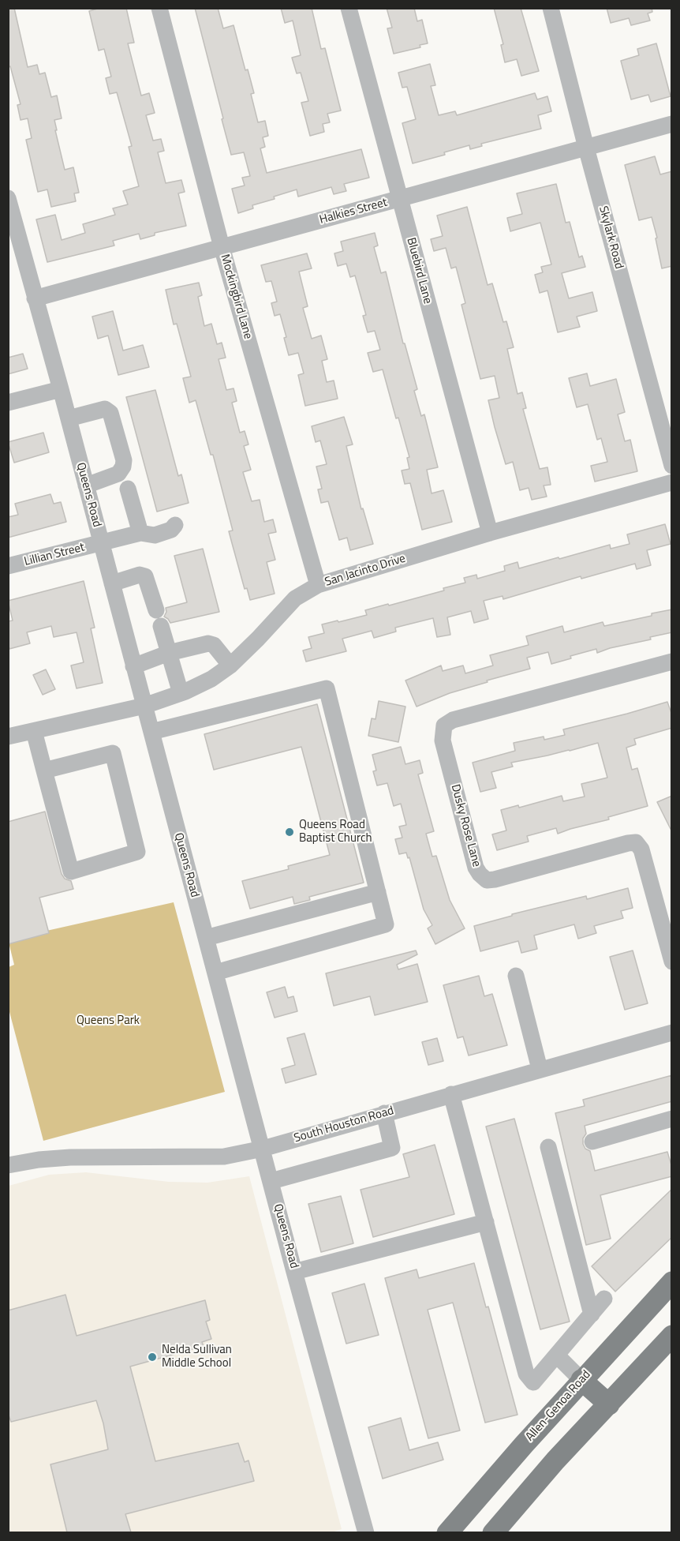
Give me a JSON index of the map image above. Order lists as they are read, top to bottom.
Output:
{
  "streets": {
    "main road": ["Allen-Genoa Road"],
    "street": [
      "Halkies Street",
      "Skylark Road",
      "Bluebird Lane",
      "Mockingbird Lane",
      "Queens Road",
      "Lillian Street",
      "San Jacinto Drive",
      "Dusky Rose Lane",
      "South Houston Road"
    ]
  },
  "crossings": [
    ["Halkies Street", "Skylark Road"],
    ["Halkies Street", "Bluebird Lane"],
    ["Halkies Street", "Mockingbird Lane"],
    ["Halkies Street", "Queens Road"],
    ["Bluebird Lane", "San Jacinto Drive"],
    ["Mockingbird Lane", "San Jacinto Drive"],
    ["Queens Road", "Lillian Street"],
    ["Queens Road", "San Jacinto Drive"],
    ["Queens Road", "South Houston Road"]
  ],
  "parks": ["Queens Park"],
  "places": ["Queens Road Baptist Church", "Nelda Sullivan Middle School"]
}
